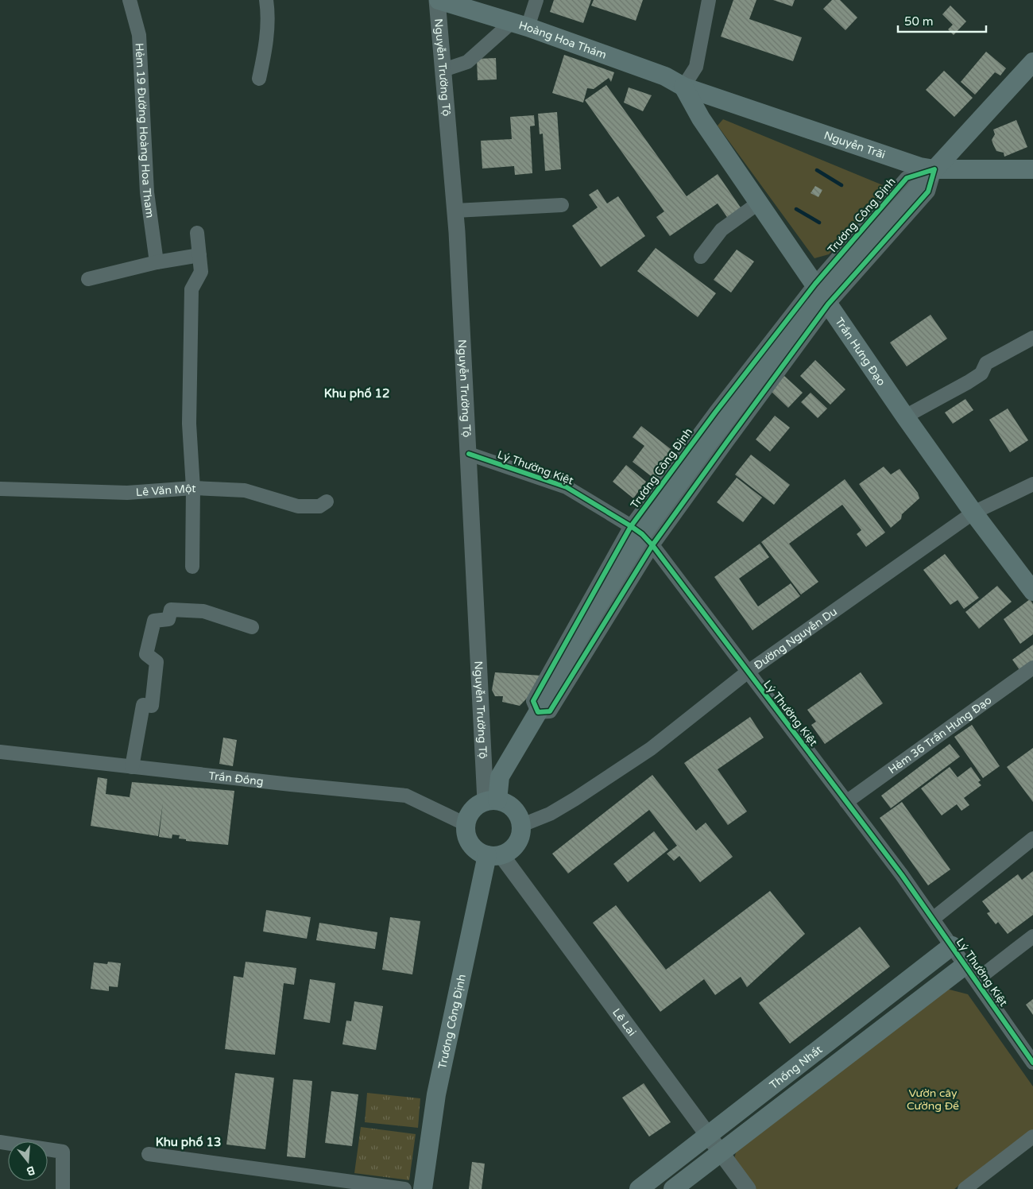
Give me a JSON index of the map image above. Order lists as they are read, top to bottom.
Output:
{
  "streets": {
    "main road": [
      "Hoàng Hoa Thám",
      "Nguyễn Trãi",
      "Trương Công Định",
      "Trần Hưng Đạo",
      "Thống Nhất"
    ],
    "street": [
      "Nguyễn Trường Tộ",
      "Hẻm 19 Đường Hoàng Hoa Tham",
      "Lý Thường Kiệt",
      "Lê Văn Một",
      "Đường Nguyễn Du",
      "Hẻm 36 Trần Hưng Đạo",
      "Trần Đồng",
      "Lê Lai"
    ]
  },
  "crossings": [
    ["Hoàng Hoa Thám", "Nguyễn Trường Tộ"],
    ["Hoàng Hoa Thám", "Nguyễn Trãi"],
    ["Hoàng Hoa Thám", "Trần Hưng Đạo"],
    ["Nguyễn Trường Tộ", "Trương Công Định"],
    ["Nguyễn Trường Tộ", "Lý Thường Kiệt"],
    ["Nguyễn Trường Tộ", "Đường Nguyễn Du"],
    ["Nguyễn Trường Tộ", "Trần Đồng"],
    ["Nguyễn Trường Tộ", "Lê Lai"],
    ["Nguyễn Trãi", "Trương Công Định"],
    ["Nguyễn Trãi", "Trần Hưng Đạo"],
    ["Trương Công Định", "Trần Hưng Đạo"],
    ["Trương Công Định", "Lý Thường Kiệt"],
    ["Trương Công Định", "Đường Nguyễn Du"],
    ["Trương Công Định", "Trần Đồng"],
    ["Trương Công Định", "Lê Lai"],
    ["Trần Hưng Đạo", "Đường Nguyễn Du"],
    ["Lý Thường Kiệt", "Đường Nguyễn Du"],
    ["Lý Thường Kiệt", "Hẻm 36 Trần Hưng Đạo"],
    ["Lý Thường Kiệt", "Thống Nhất"],
    ["Đường Nguyễn Du", "Trần Đồng"],
    ["Đường Nguyễn Du", "Lê Lai"],
    ["Trần Đồng", "Lê Lai"],
    ["Lê Lai", "Thống Nhất"]
  ],
  "districts": ["Khu phố 12", "Khu phố 13"],
  "parks": ["Vườn cây Cường Để"],
  "scale_bar": "50 m",
  "north": "bottom"
}
